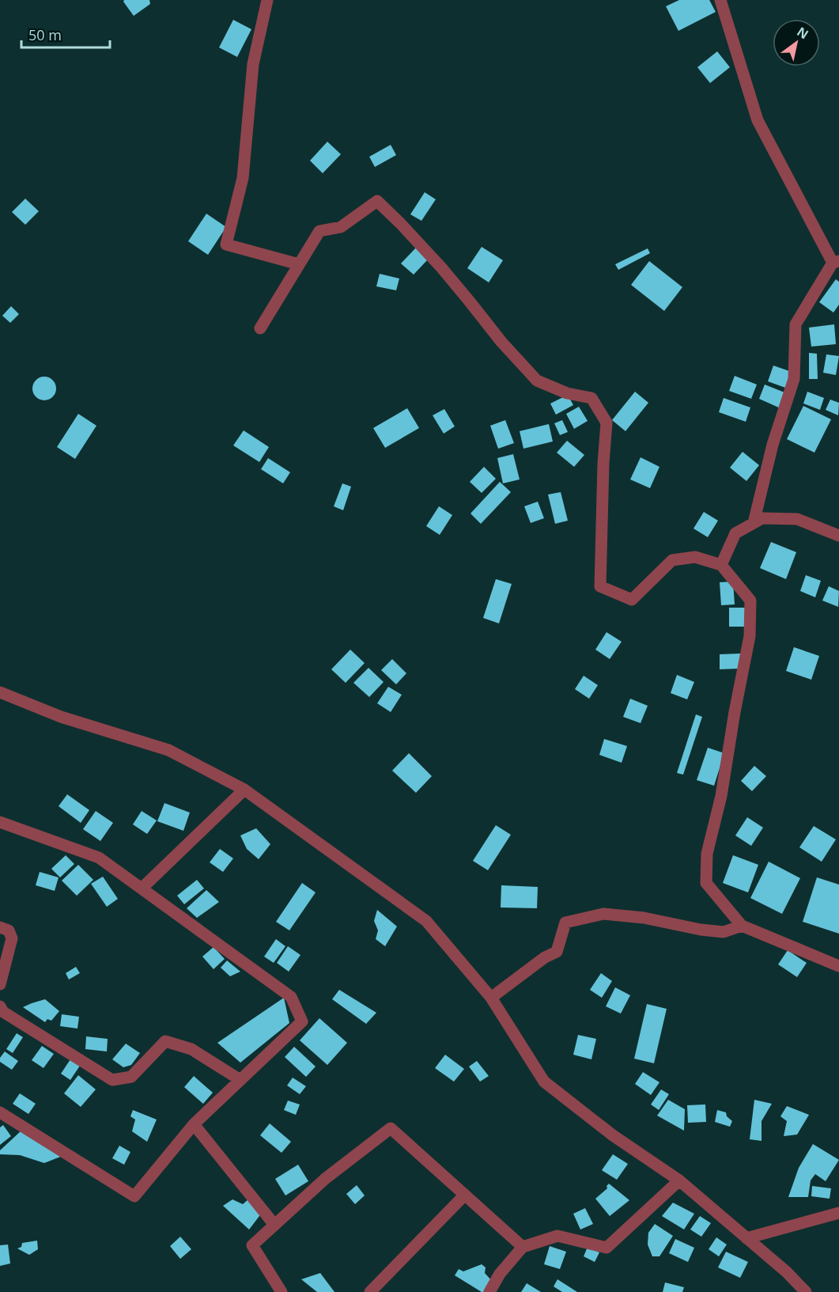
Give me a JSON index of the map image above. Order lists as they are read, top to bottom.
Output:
{
  "scale_bar": "50 m",
  "north": "top right"
}
